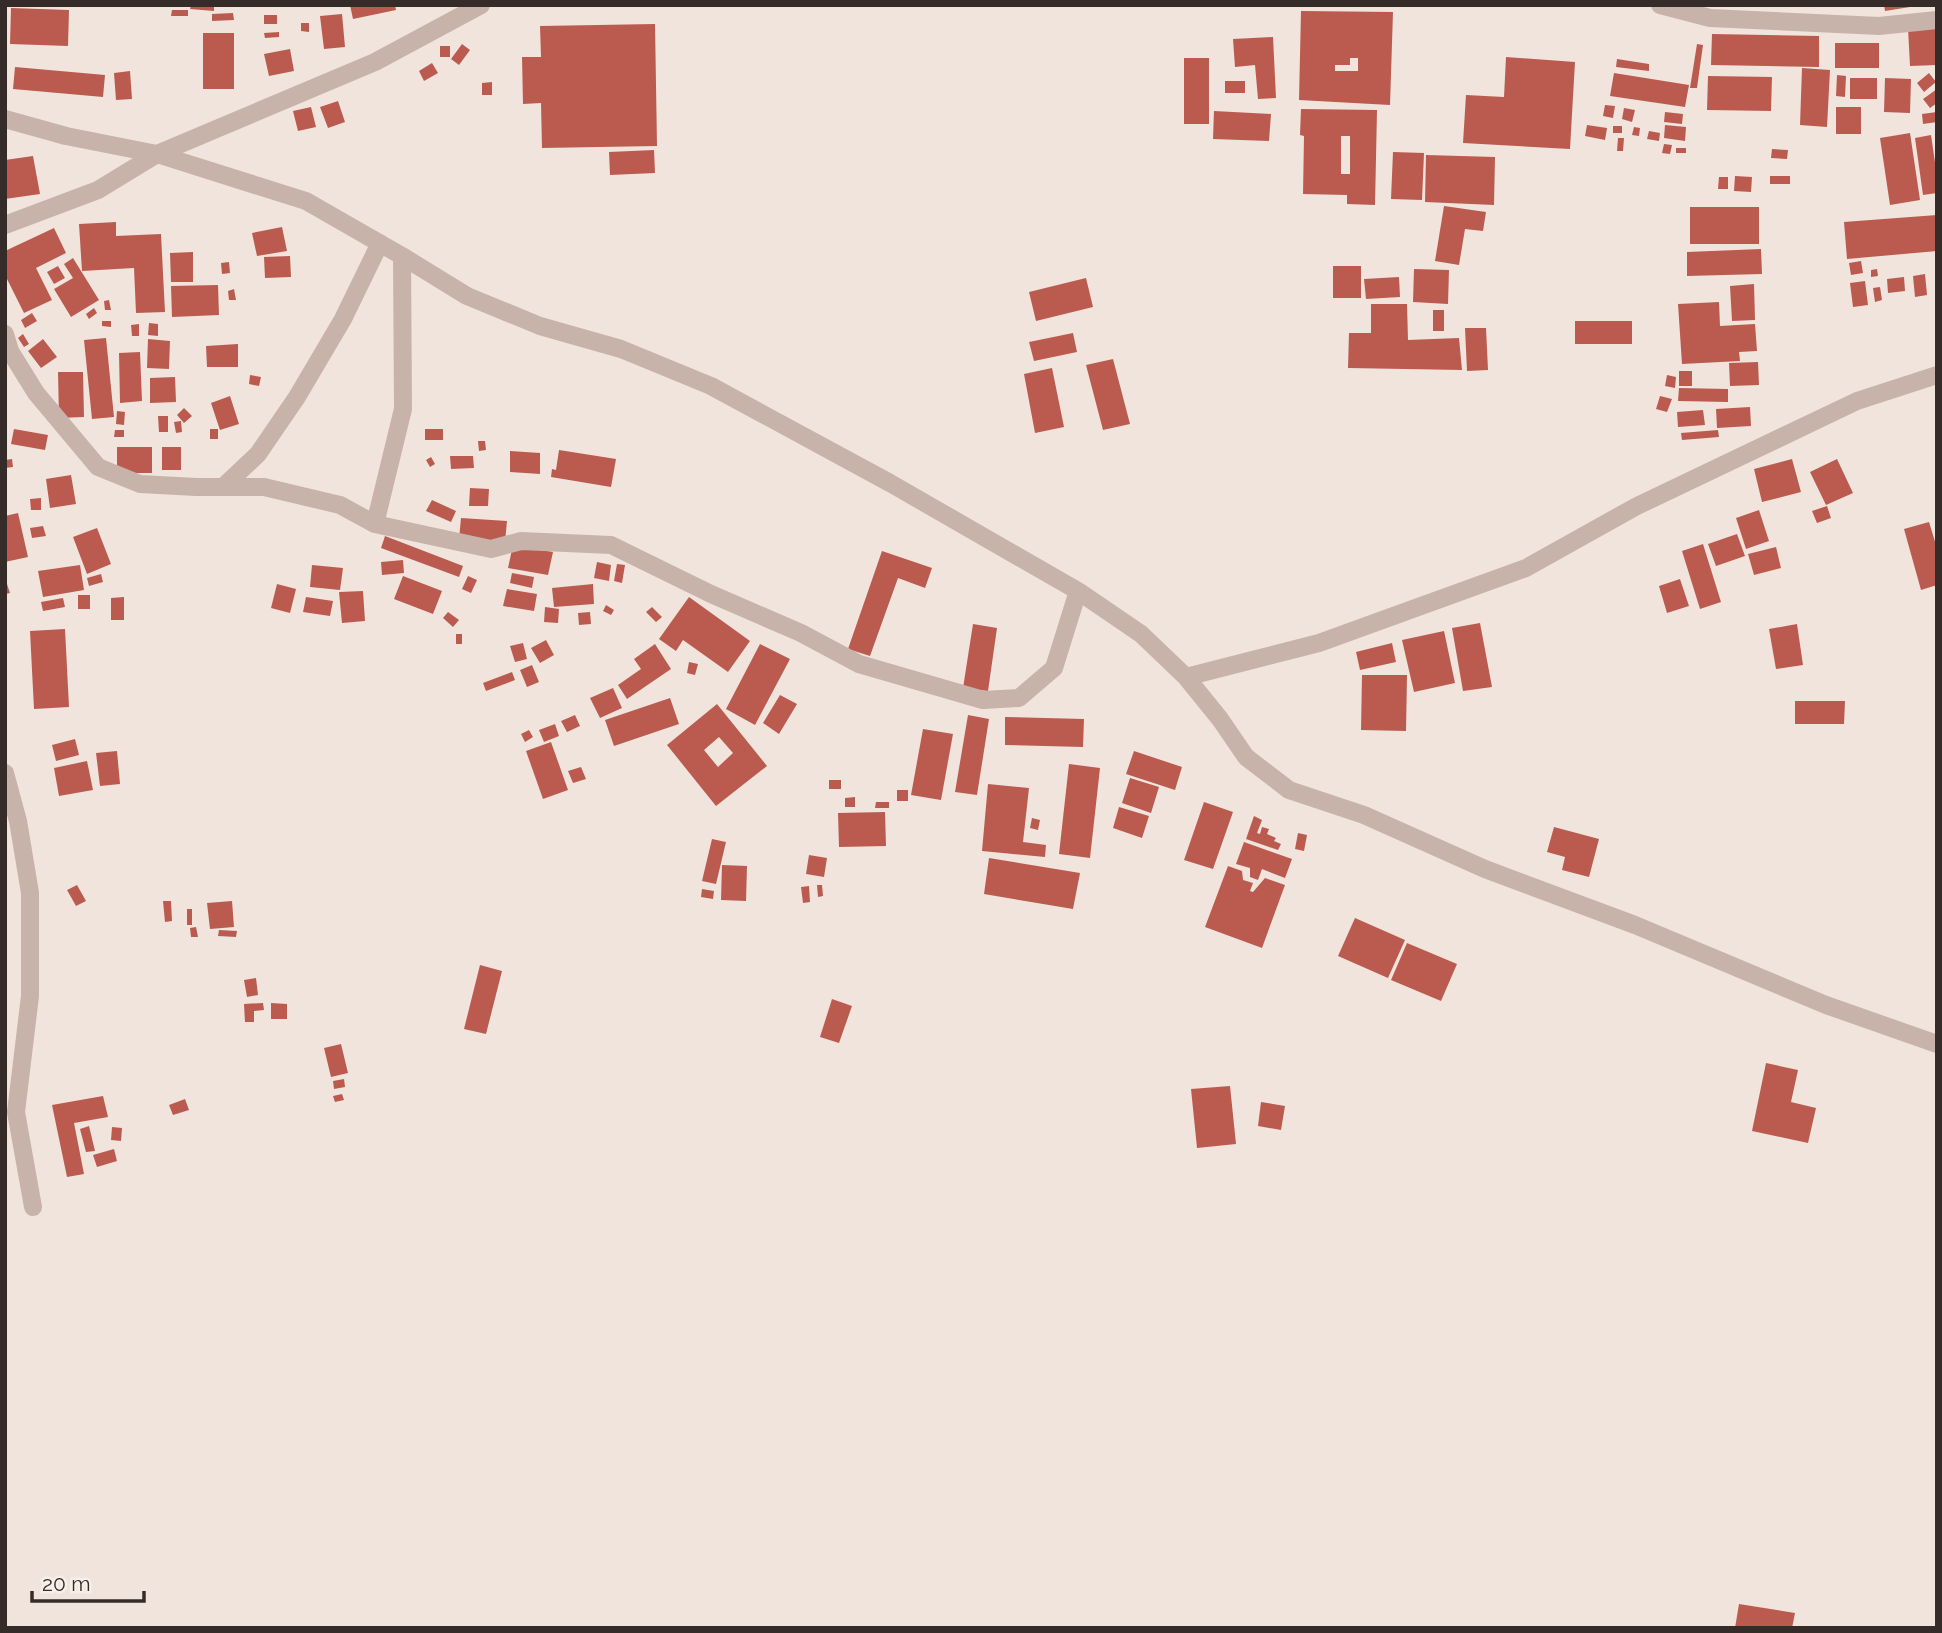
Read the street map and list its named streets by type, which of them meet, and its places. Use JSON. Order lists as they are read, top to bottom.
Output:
{
  "scale_bar": "20 m"
}
